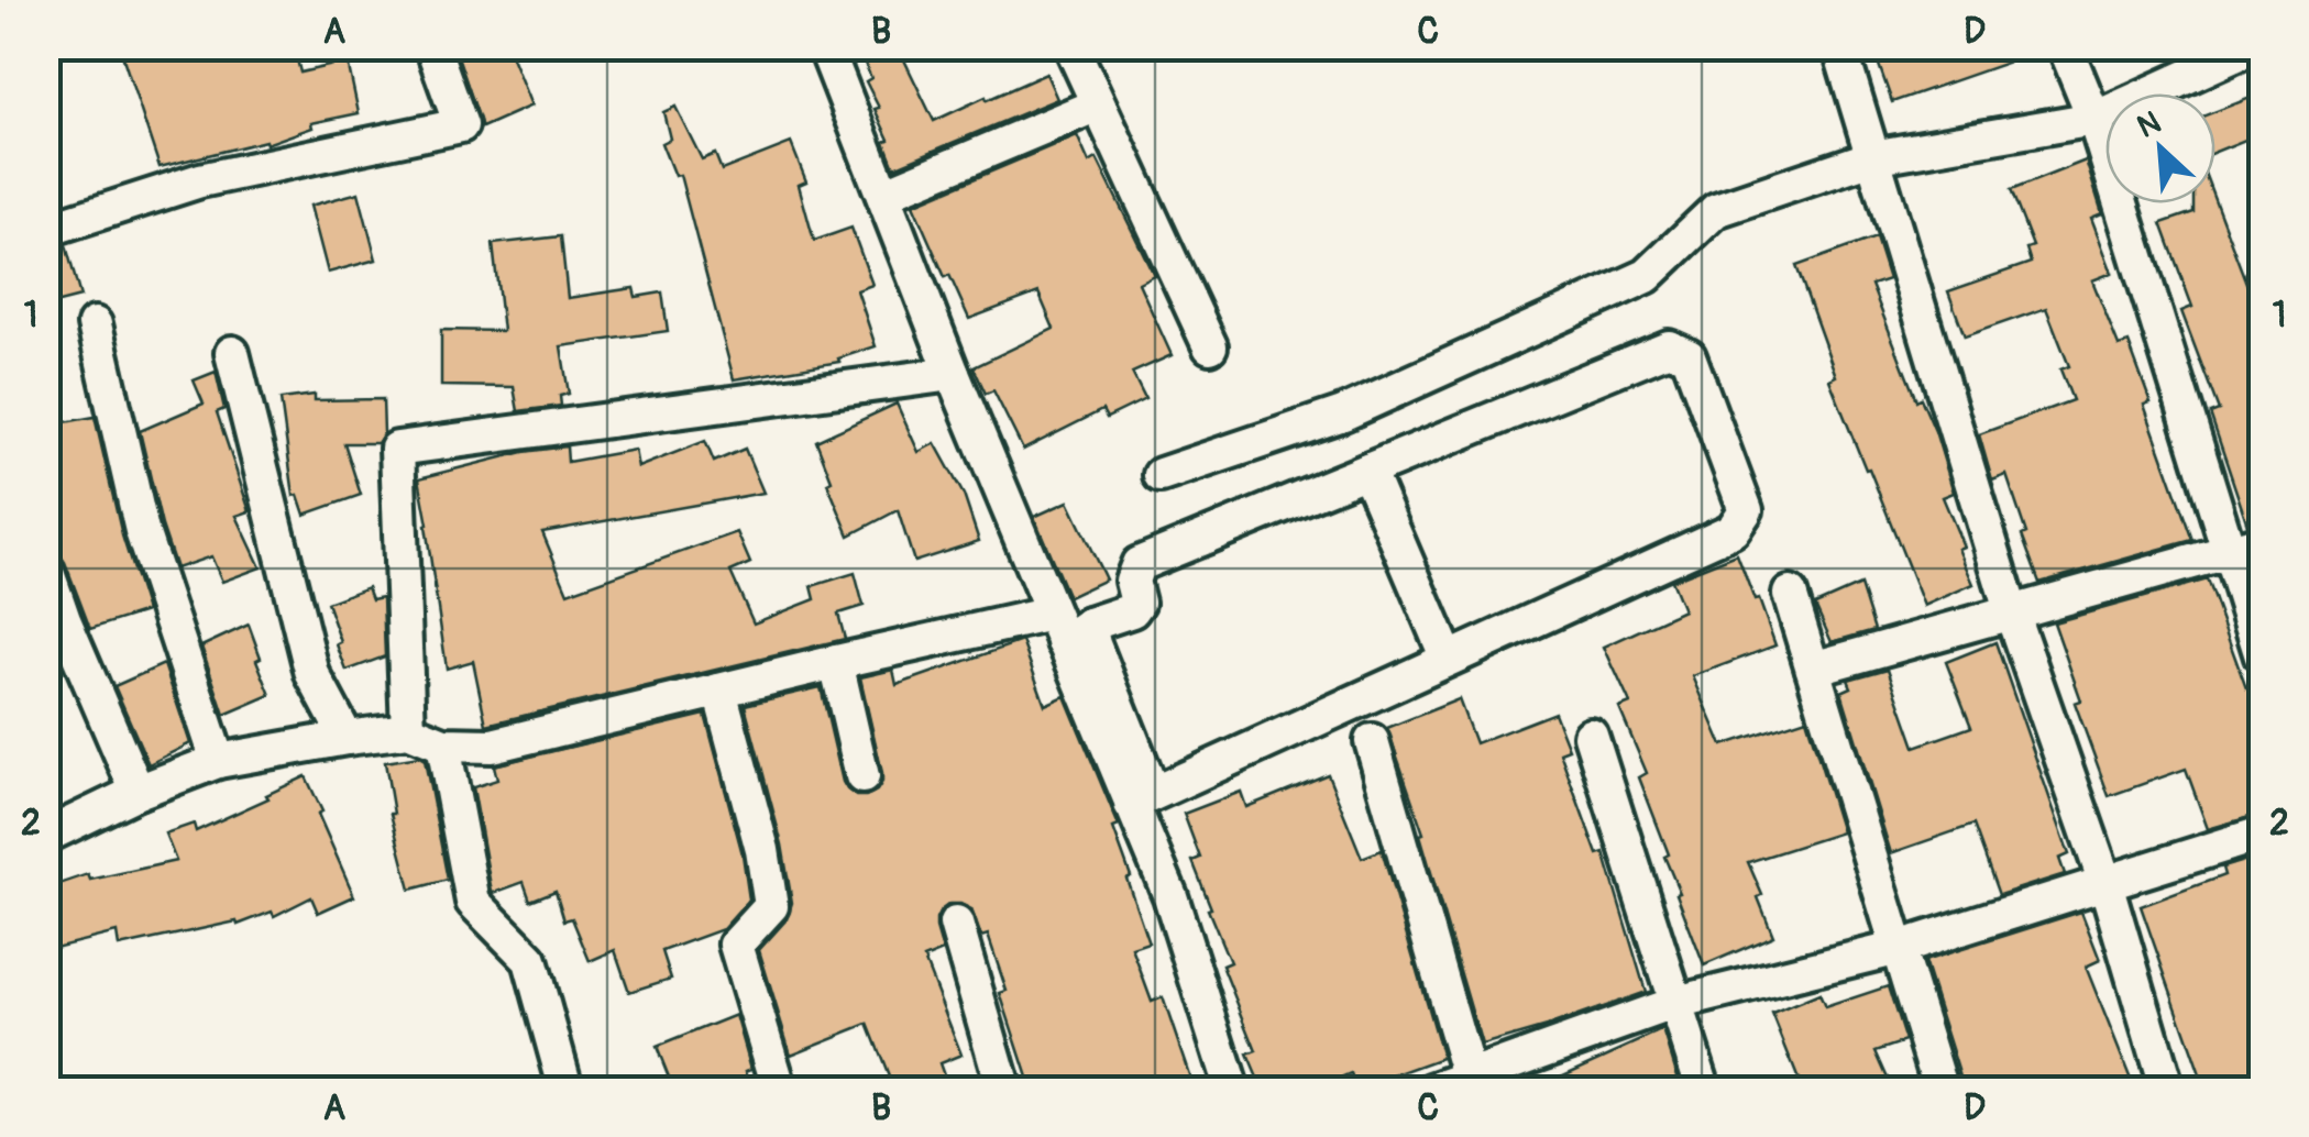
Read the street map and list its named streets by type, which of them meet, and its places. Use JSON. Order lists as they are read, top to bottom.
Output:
{
  "north": "top left",
  "grid": {
    "columns": [
      "A",
      "B",
      "C",
      "D"
    ],
    "rows": ["1", "2"]
  }
}
